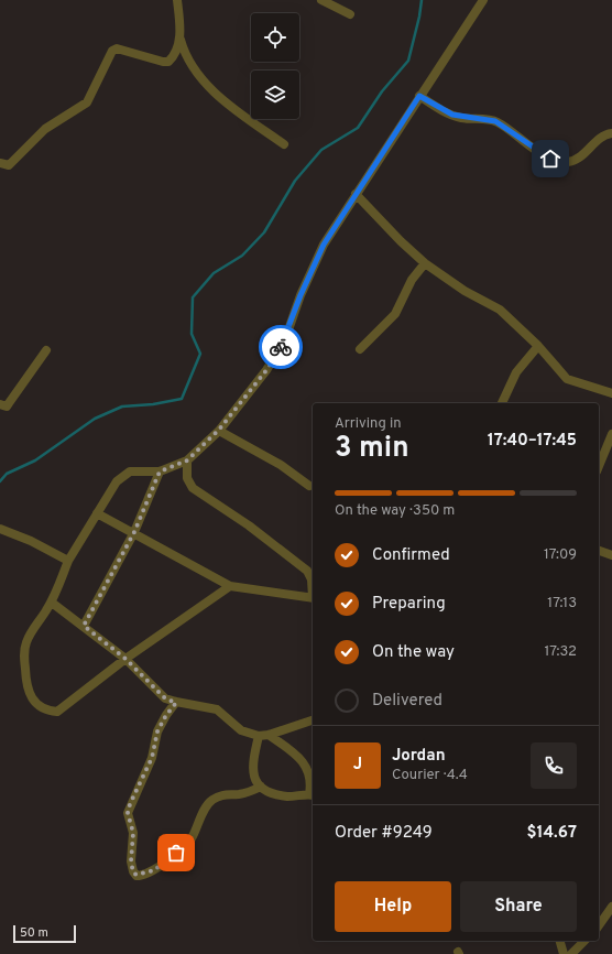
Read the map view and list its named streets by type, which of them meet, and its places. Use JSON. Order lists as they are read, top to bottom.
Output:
{
  "scale_bar": "50 m",
  "page": {
    "heading": ["3 min", "Arriving in", "17:40–17:45"],
    "panel": [
      "Jordan",
      "Courier · 4.4",
      "Order #9249",
      "$14.67"
    ],
    "bar": "On the way · 350 m",
    "list": [
      ["Confirmed", "17:09"],
      ["Preparing", "17:13"],
      ["On the way", "17:32"],
      "Delivered"
    ],
    "round": "J",
    "buttons": ["Help", "Share"],
    "scale": "50 m"
  }
}
